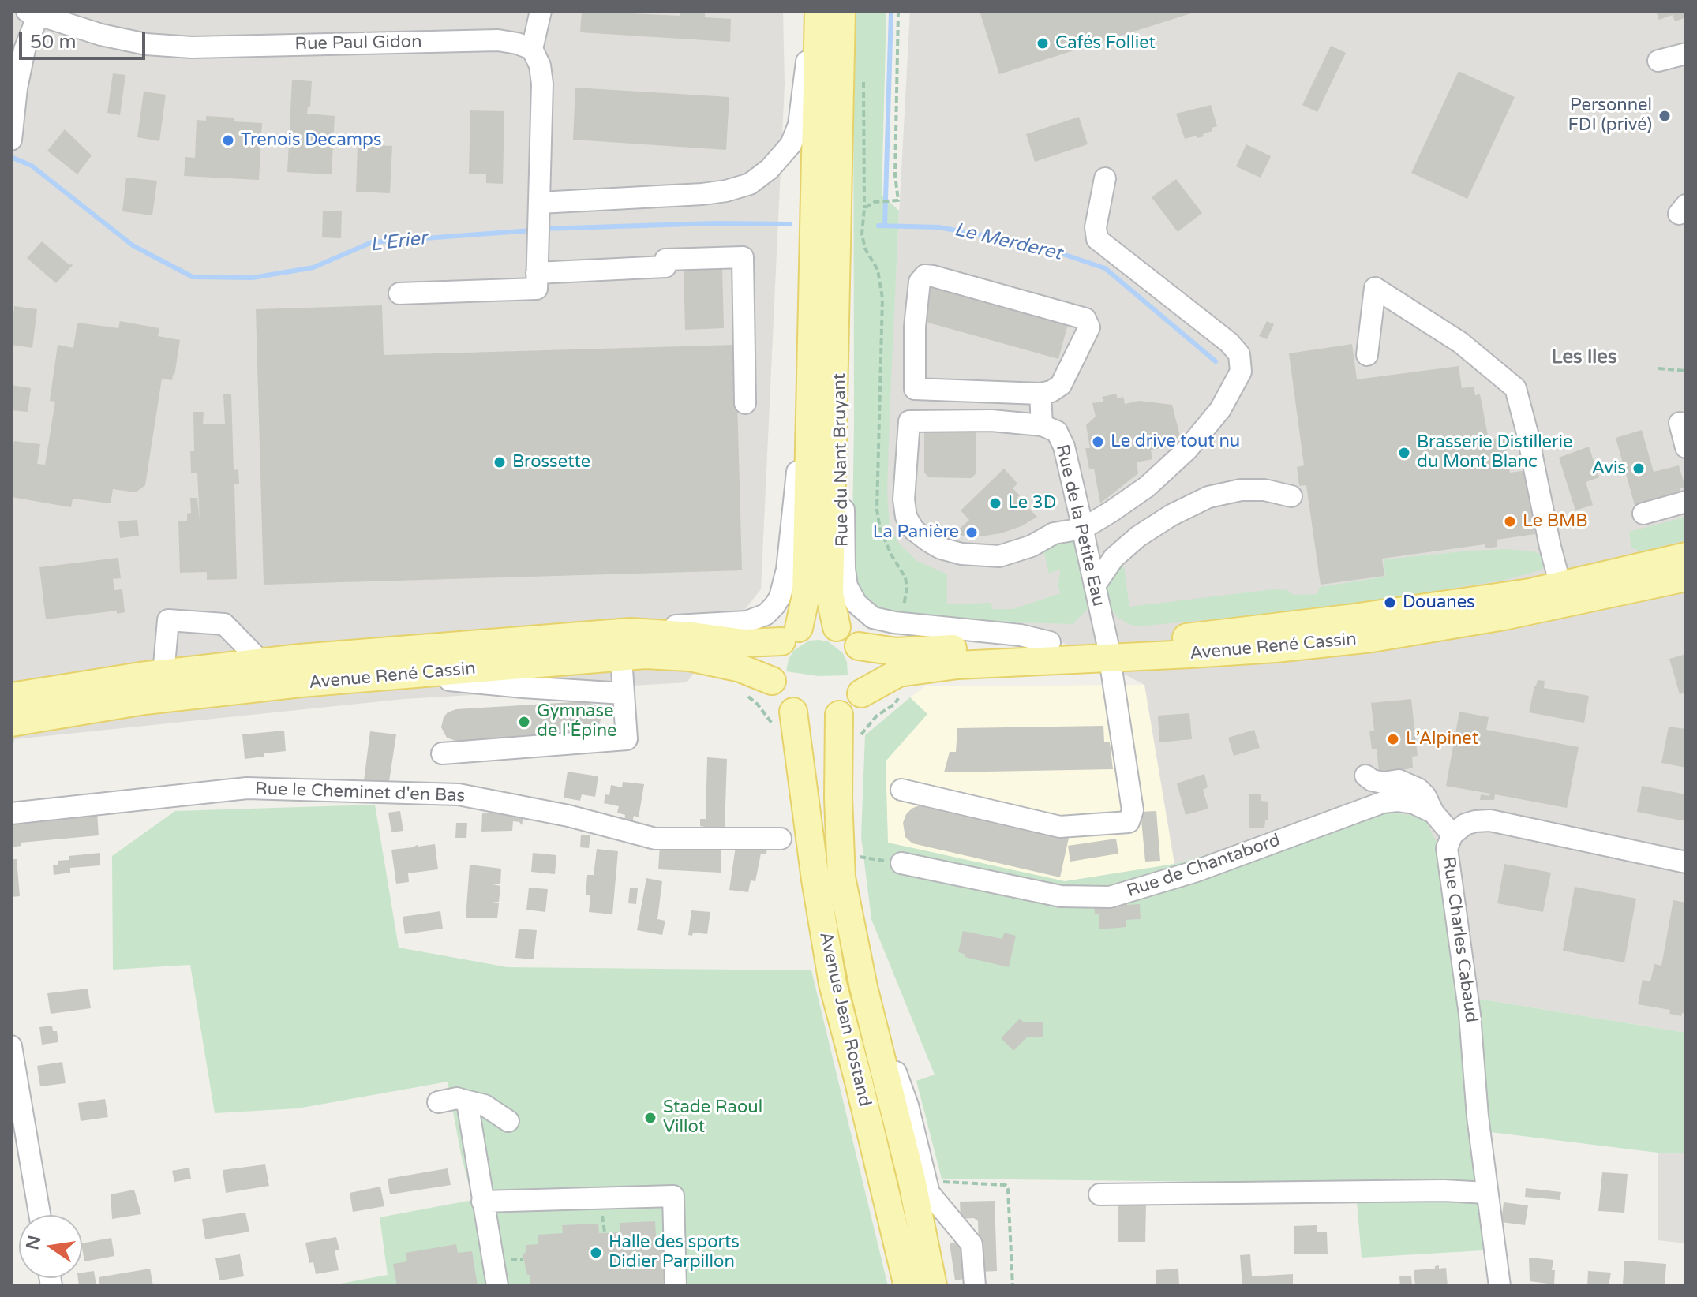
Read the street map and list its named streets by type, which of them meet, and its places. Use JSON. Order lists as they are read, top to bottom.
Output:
{
  "streets": {
    "main road": ["Rue du Nant Bruyant", "Avenue René Cassin", "Avenue Jean Rostand"],
    "street": [
      "Rue Paul Gidon",
      "Rue de la Petite Eau",
      "Rue le Cheminet d'en Bas",
      "Rue de Chantabord",
      "Rue Charles Cabaud"
    ]
  },
  "crossings": [
    ["Rue du Nant Bruyant", "Avenue René Cassin"],
    ["Rue du Nant Bruyant", "Avenue Jean Rostand"],
    ["Rue de la Petite Eau", "Avenue René Cassin"],
    ["Avenue René Cassin", "Avenue Jean Rostand"],
    ["Rue de Chantabord", "Rue Charles Cabaud"]
  ],
  "districts": ["Les Iles"],
  "water": ["L'Erier", "Le Merderet"],
  "places": [
    "Cafés Folliet",
    "Personnel FDI (privé)",
    "Trenois Decamps",
    "Le drive tout nu",
    "Brasserie Distillerie du Mont Blanc",
    "Brossette",
    "Avis",
    "Le 3D",
    "Le BMB",
    "La Panière",
    "Douanes",
    "Gymnase de l'Épine",
    "L’Alpinet",
    "Stade Raoul Villot",
    "Halle des sports Didier Parpillon"
  ],
  "scale_bar": "50 m",
  "north": "left"
}
